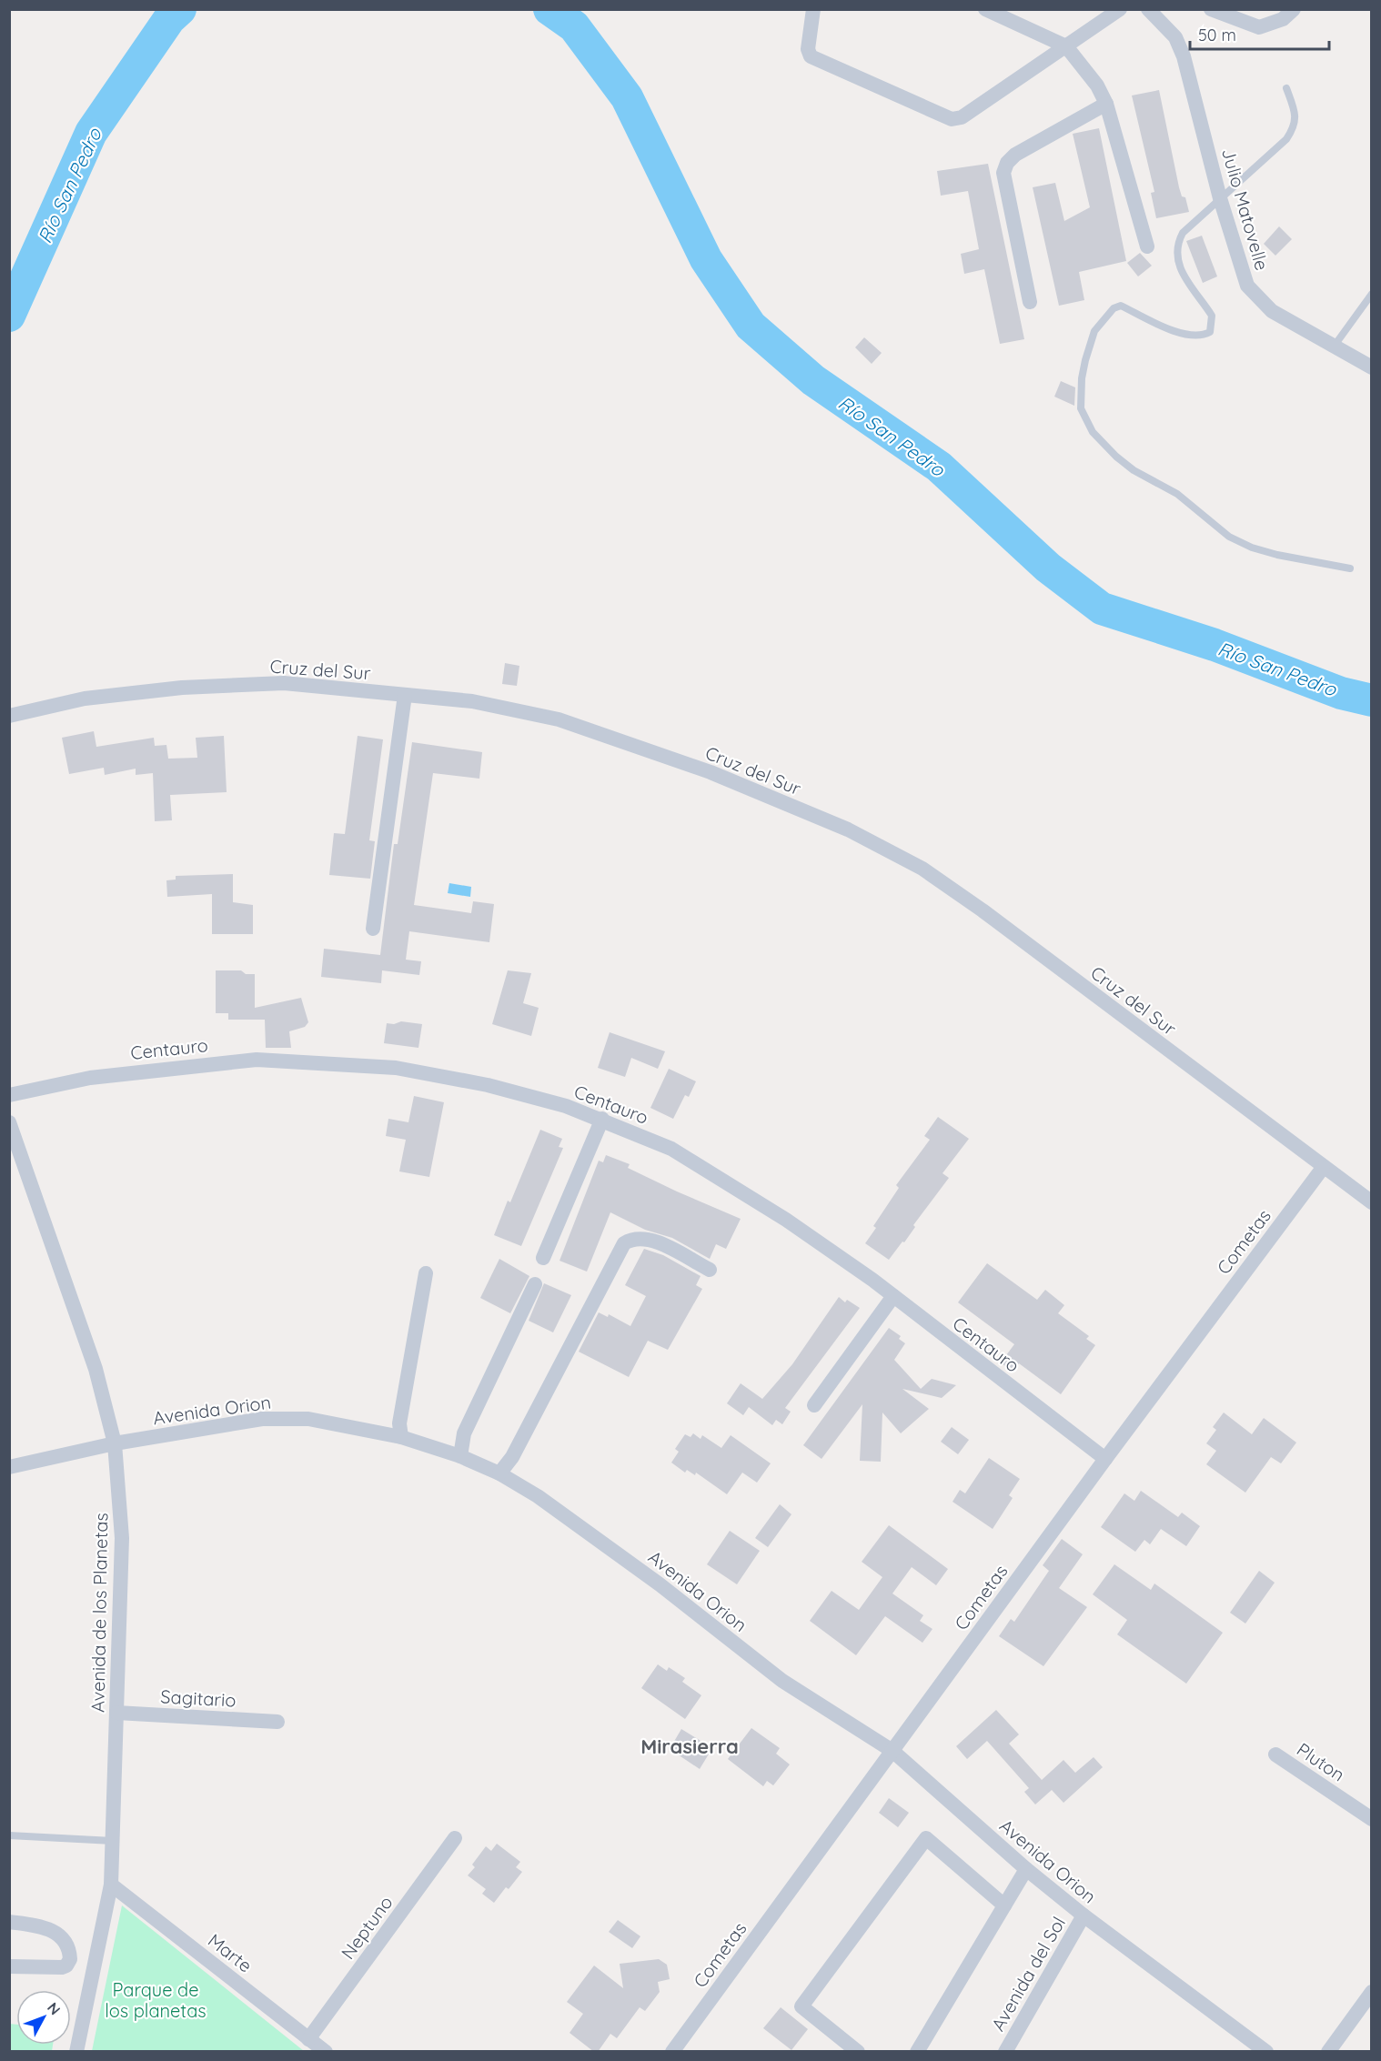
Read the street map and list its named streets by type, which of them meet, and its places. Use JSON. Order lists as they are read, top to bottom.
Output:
{
  "streets": {
    "street": [
      "Julio Matovelle",
      "Cruz del Sur",
      "Centauro",
      "Cometas",
      "Avenida Orion",
      "Avenida de los Planetas",
      "Sagitario",
      "Pluton",
      "Neptuno",
      "Marte",
      "Avenida del Sol"
    ]
  },
  "crossings": [
    ["Cruz del Sur", "Cometas"],
    ["Centauro", "Cometas"],
    ["Cometas", "Avenida Orion"],
    ["Avenida Orion", "Avenida de los Planetas"],
    ["Avenida Orion", "Avenida del Sol"],
    ["Avenida de los Planetas", "Sagitario"],
    ["Avenida de los Planetas", "Marte"],
    ["Neptuno", "Marte"]
  ],
  "districts": ["Mirasierra"],
  "water": ["Río San Pedro"],
  "parks": ["Parque de los planetas"],
  "scale_bar": "50 m",
  "north": "top right"
}
